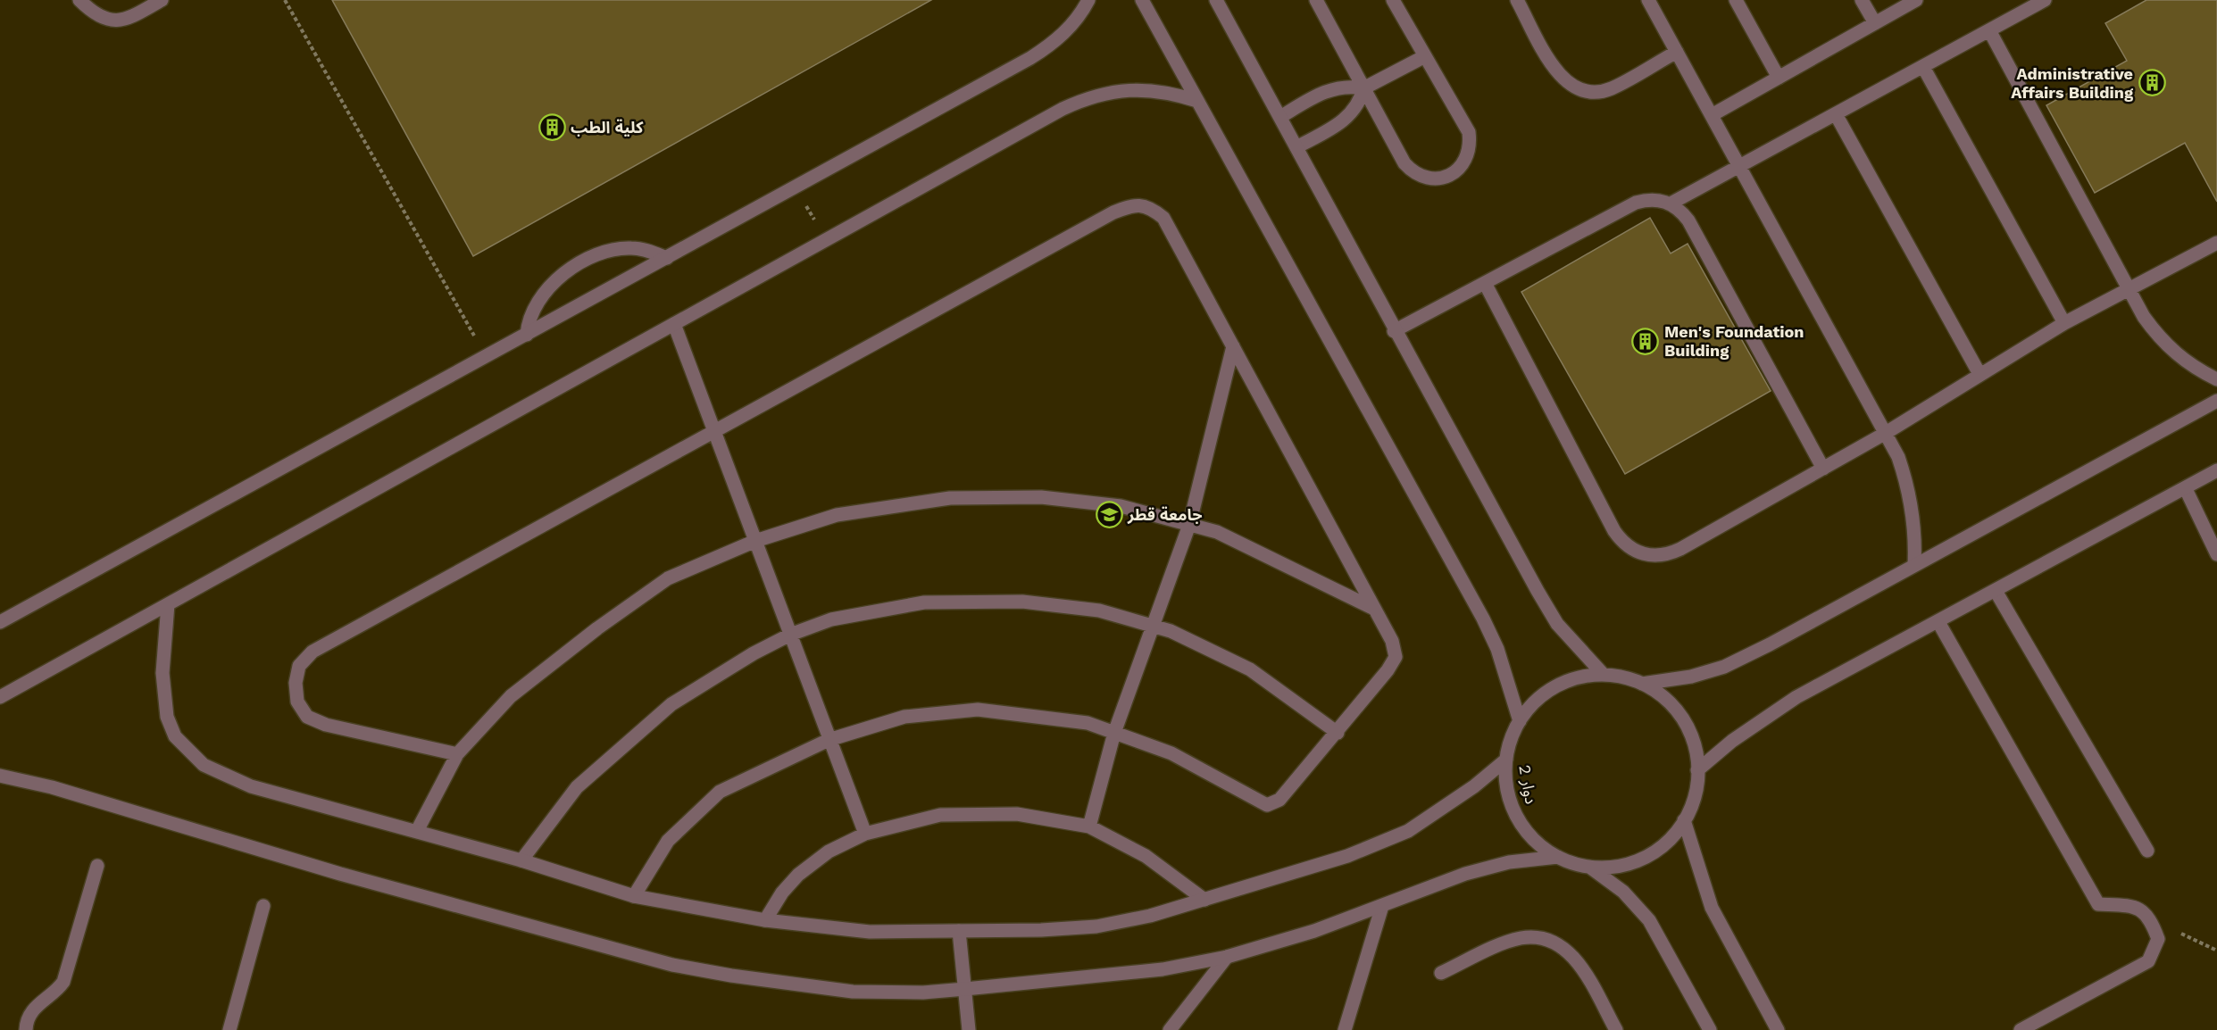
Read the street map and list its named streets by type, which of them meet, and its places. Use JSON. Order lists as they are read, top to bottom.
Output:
{
  "streets": {
    "street": ["دوار 2"]
  },
  "places": {
    "building": ["Administrative Affairs Building", "كلية الطب", "Men's Foundation Building"],
    "school or university": ["جامعة قطر"]
  }
}
